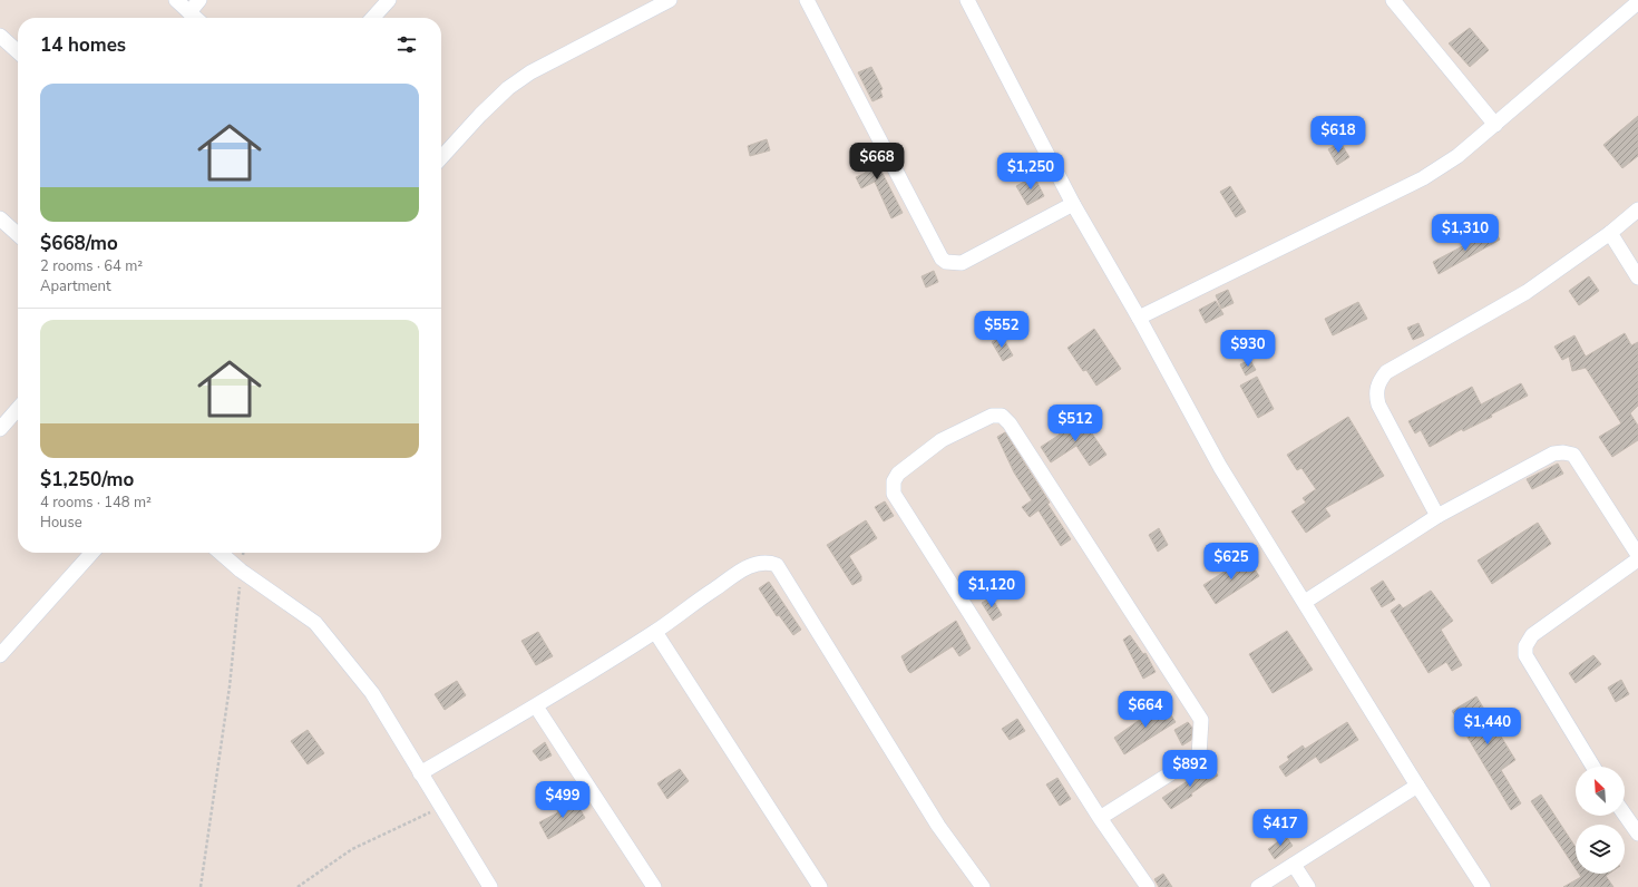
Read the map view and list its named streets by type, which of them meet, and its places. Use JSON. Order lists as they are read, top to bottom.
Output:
{
  "north": "top left",
  "page": {
    "heading": "14 homes",
    "list": [
      {
        "name": "$668/mo",
        "note": "2 rooms · 64 m² · Apartment"
      },
      {
        "name": "$1,250/mo",
        "note": "4 rooms · 148 m² · House"
      }
    ],
    "price": [
      "$618",
      "$668",
      "$1,250",
      "$1,310",
      "$552",
      "$930",
      "$512",
      "$625",
      "$1,120",
      "$664",
      "$1,440",
      "$892",
      "$499",
      "$417"
    ]
  }
}
